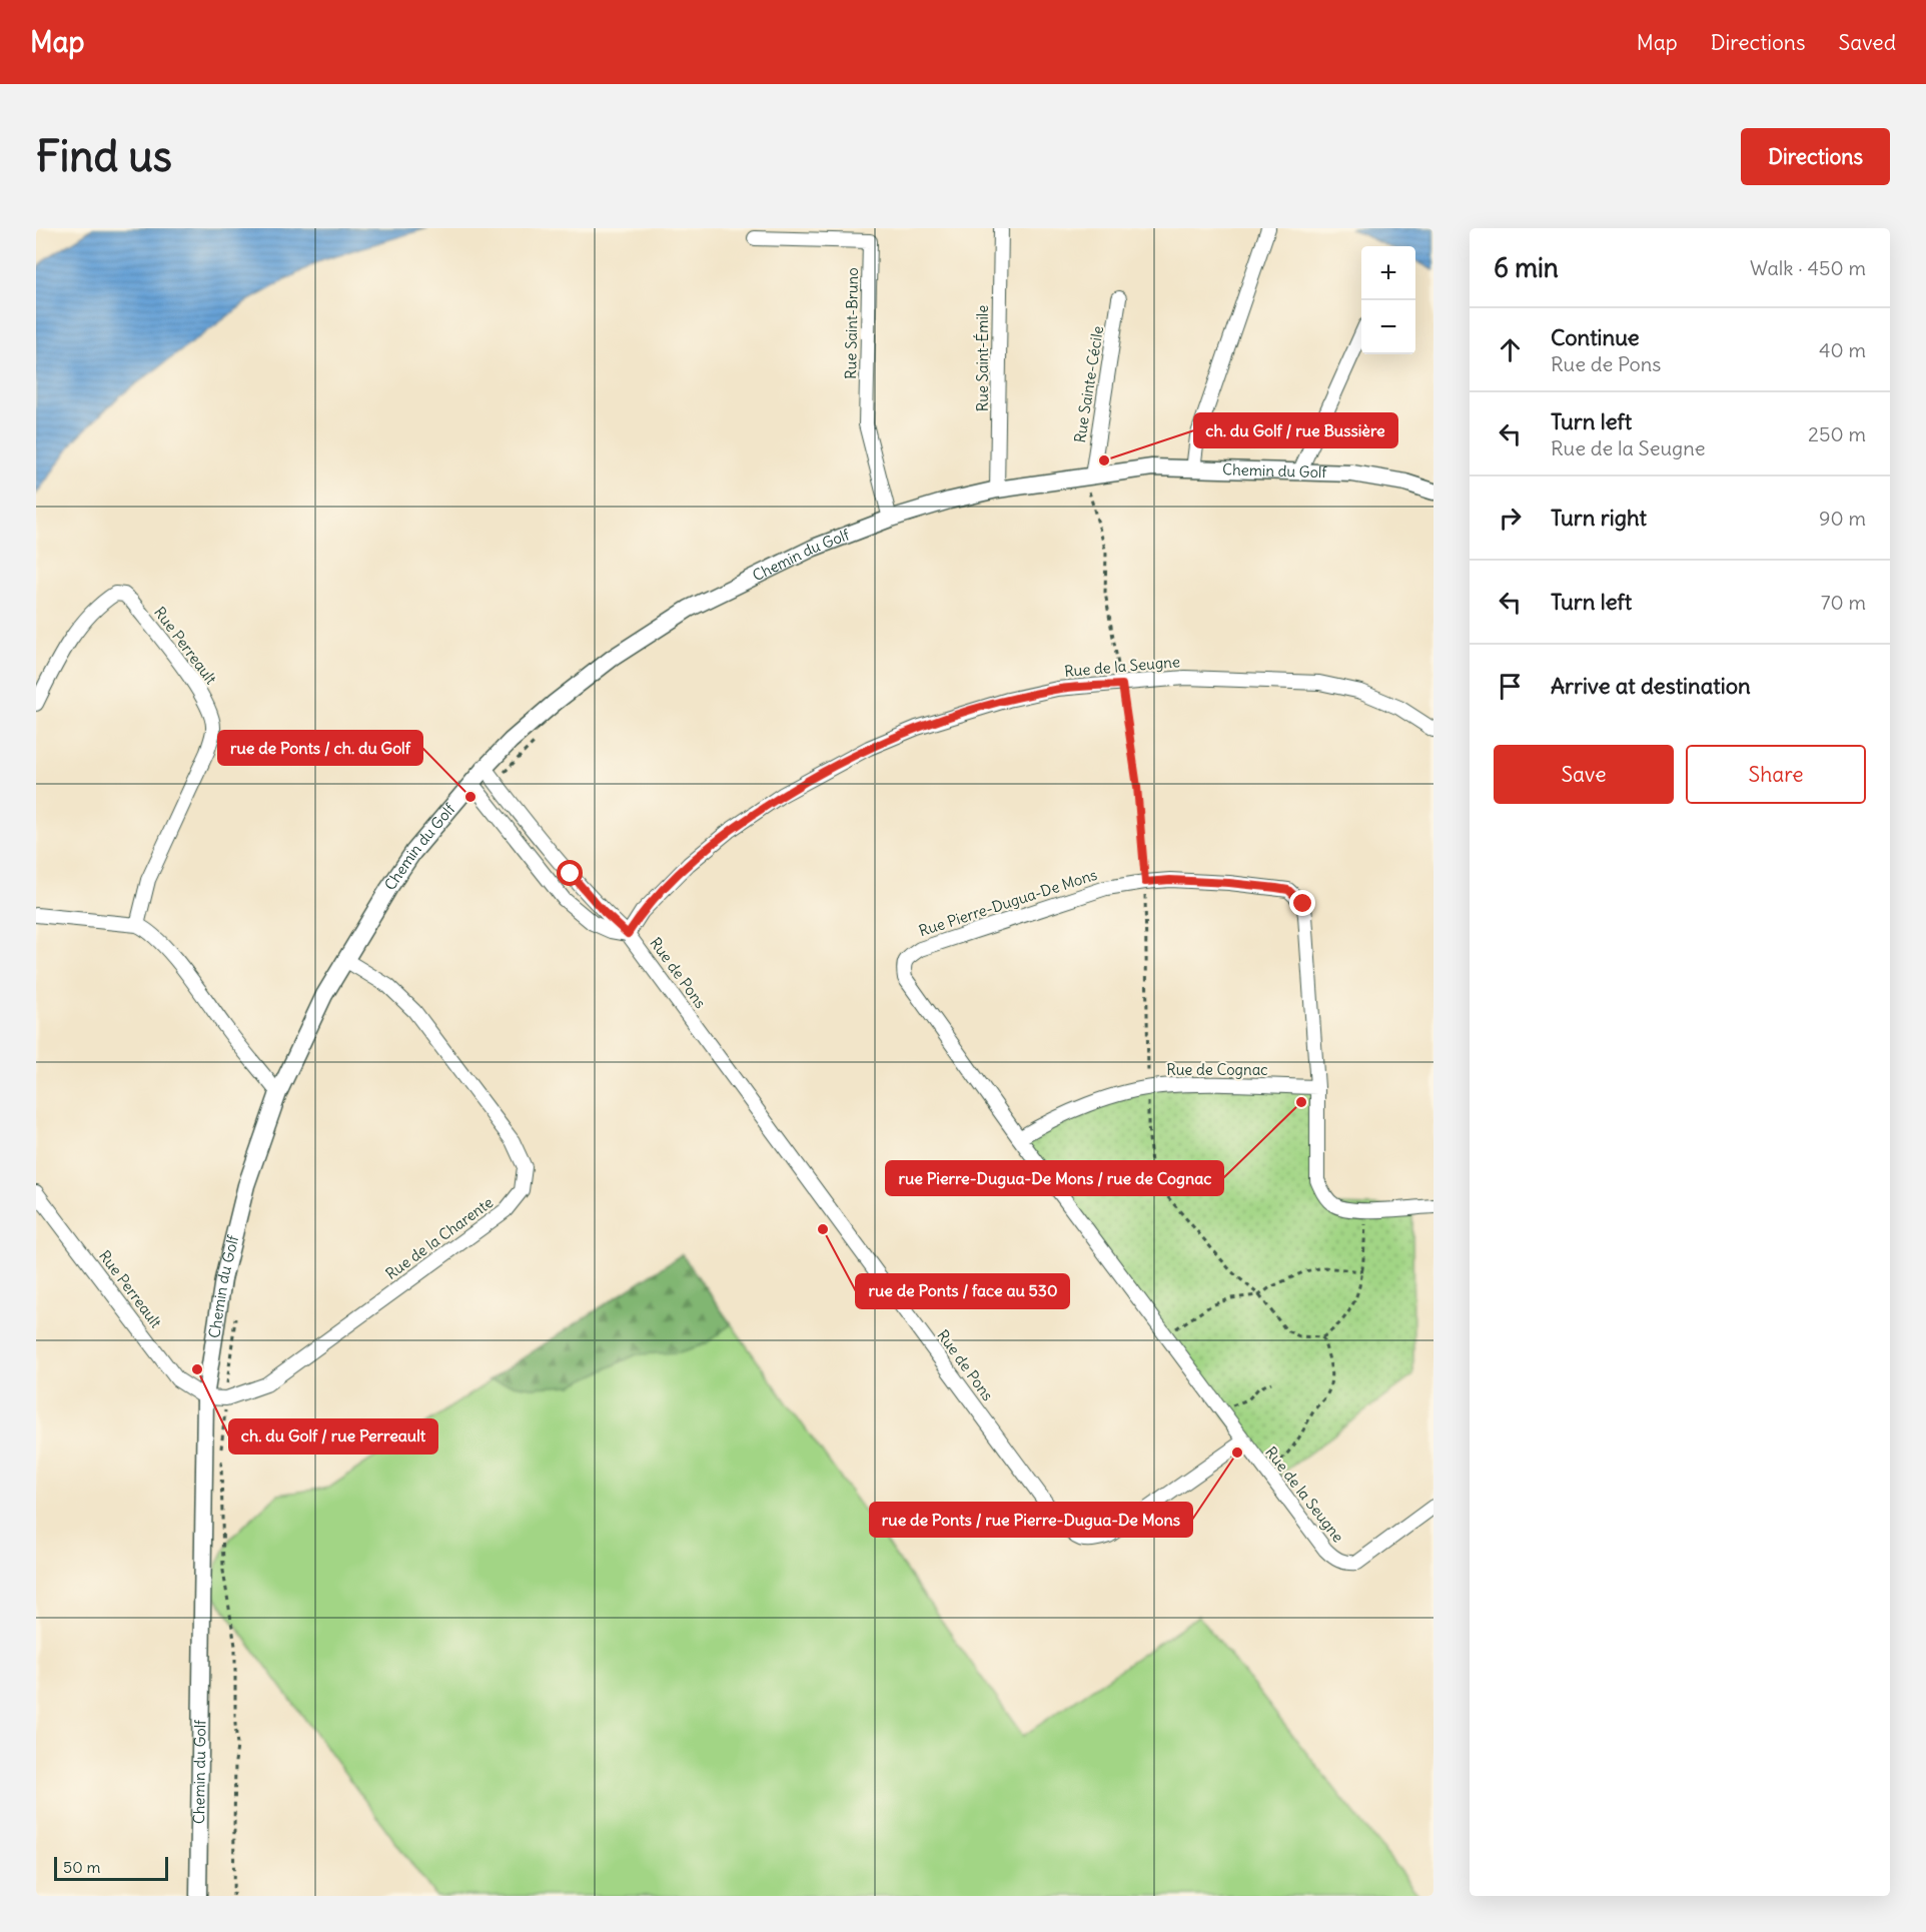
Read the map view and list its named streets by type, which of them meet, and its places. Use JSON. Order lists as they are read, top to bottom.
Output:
{
  "streets": {
    "street": [
      "Rue Saint-Bruno",
      "Rue Saint-Émile",
      "Rue Sainte-Cécile",
      "Chemin du Golf",
      "Rue Perreault",
      "Rue de la Seugne",
      "Rue Pierre-Dugua-De Mons",
      "Rue de Pons",
      "Rue de Cognac",
      "Rue de la Charente"
    ]
  },
  "crossings": [
    ["Rue Saint-Bruno", "Chemin du Golf"],
    ["Rue Saint-Émile", "Chemin du Golf"],
    ["Rue Sainte-Cécile", "Chemin du Golf"],
    ["Chemin du Golf", "Rue Perreault"],
    ["Chemin du Golf", "Rue de Pons"],
    ["Chemin du Golf", "Rue de la Charente"],
    ["Rue Perreault", "Rue de la Charente"],
    ["Rue de la Seugne", "Rue Pierre-Dugua-De Mons"],
    ["Rue de la Seugne", "Rue de Pons"],
    ["Rue Pierre-Dugua-De Mons", "Rue de Pons"],
    ["Rue Pierre-Dugua-De Mons", "Rue de Cognac"]
  ],
  "places": [
    "ch. du Golf / rue Bussière",
    "rue de Ponts / ch. du Golf",
    "rue Pierre-Dugua-De Mons / rue de Cognac",
    "rue de Ponts / face au 530",
    "ch. du Golf / rue Perreault",
    "rue de Ponts / rue Pierre-Dugua-De Mons"
  ],
  "scale_bar": "50 m",
  "page": {
    "header": "Map",
    "nav": ["Map", "Directions", "Saved"],
    "buttons": [
      "Directions",
      ["Save", "Share"]
    ],
    "title": "Find us",
    "heading": ["6 min", "Walk · 450 m"],
    "map_buttons": ["+", "−"],
    "list": [
      ["Continue", "Rue de Pons", "40 m"],
      ["Turn left", "Rue de la Seugne", "250 m"],
      ["Turn right", "90 m"],
      ["Turn left", "70 m"],
      "Arrive at destination"
    ],
    "scale": "50 m"
  }
}
